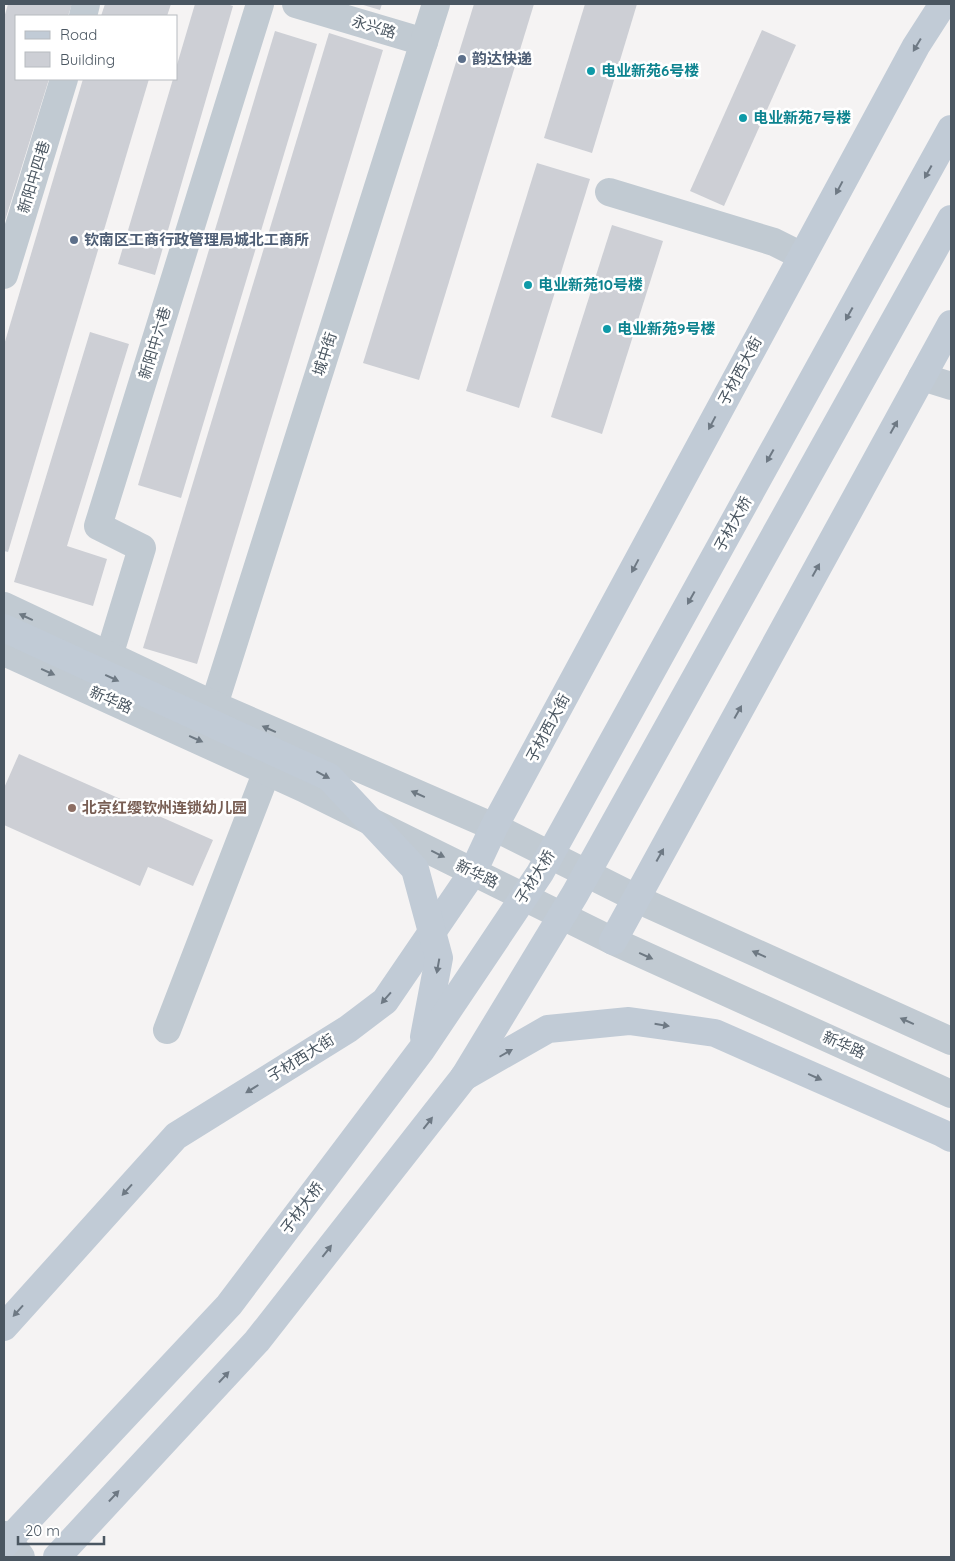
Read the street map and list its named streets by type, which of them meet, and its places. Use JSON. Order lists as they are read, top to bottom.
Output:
{
  "streets": {
    "main road": ["子材西大街", "子材大桥"],
    "street": [
      "永兴路",
      "新阳中四巷",
      "新阳中六巷",
      "城中街",
      "新华路"
    ]
  },
  "crossings": [
    ["永兴路", "城中街"],
    ["子材西大街", "新华路"]
  ],
  "places": [
    "韵达快递",
    "电业新苑6号楼",
    "电业新苑7号楼",
    "钦南区工商行政管理局城北工商所",
    "电业新苑10号楼",
    "电业新苑9号楼",
    "北京红缨钦州连锁幼儿园"
  ],
  "legend": ["Road", "Building"],
  "scale_bar": "20 m"
}
